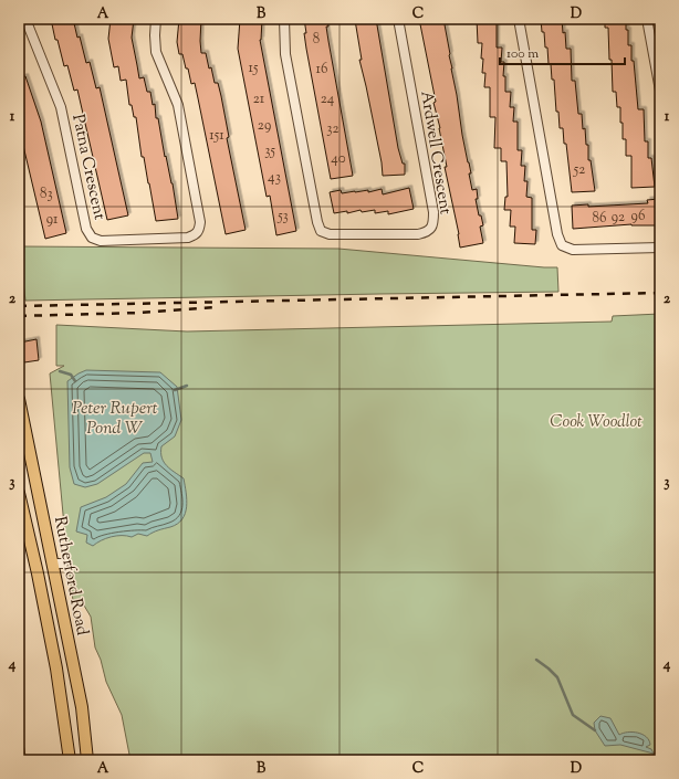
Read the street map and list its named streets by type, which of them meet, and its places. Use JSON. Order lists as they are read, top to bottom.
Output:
{
  "streets": {
    "main road": ["Rutherford Road"],
    "street": ["Ardwell Crescent", "Patna Crescent"]
  },
  "water": ["Peter Rupert Pond W"],
  "parks": ["Cook Woodlot"],
  "house_numbers": [
    "8",
    "15",
    "16",
    "21",
    "24",
    "29",
    "32",
    "151",
    "35",
    "40",
    "52",
    "43",
    "83",
    "53",
    "96",
    "92",
    "86",
    "91"
  ],
  "scale_bar": "100 m",
  "grid": {
    "columns": [
      "A",
      "B",
      "C",
      "D"
    ],
    "rows": [
      "1",
      "2",
      "3",
      "4"
    ]
  }
}
